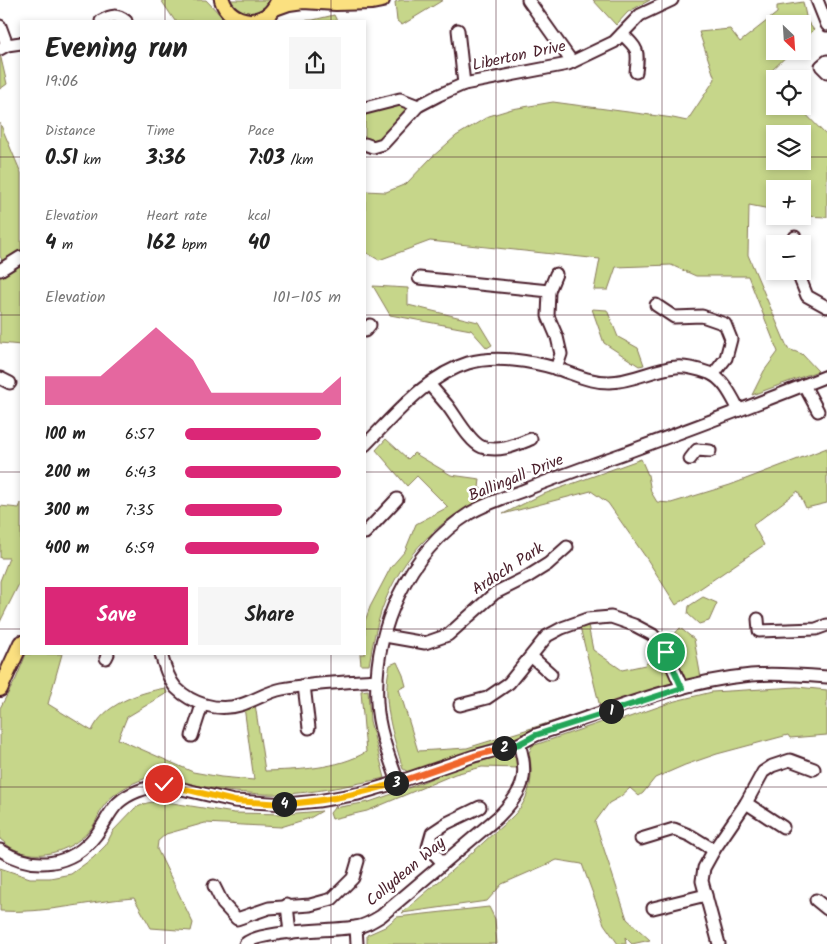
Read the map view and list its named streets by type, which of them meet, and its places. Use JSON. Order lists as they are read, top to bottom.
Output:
{
  "streets": {
    "street": [
      "Liberton Drive",
      "Ballingall Drive",
      "Ardoch Park",
      "Collydean Way"
    ]
  },
  "crossings": [
    ["Ballingall Drive", "Ardoch Park"]
  ],
  "north": "bottom right",
  "page": {
    "map_buttons": ["+", "−"],
    "heading": ["Evening run", "19:06"],
    "stats": [
      ["Distance", "0.51 km"],
      ["Time", "3:36"],
      ["Pace", "7:03 /km"],
      ["Elevation", "4 m"],
      ["Heart rate", "162 bpm"],
      ["kcal", "40"]
    ],
    "chart": ["Elevation", "101–105 m"],
    "list": [
      {
        "name": "100 m",
        "note": "6:57"
      },
      {
        "name": "200 m",
        "note": "6:43"
      },
      {
        "name": "300 m",
        "note": "7:35"
      },
      {
        "name": "400 m",
        "note": "6:59"
      }
    ],
    "buttons": ["Save", "Share"],
    "pins": [
      "1",
      "2",
      "3",
      "4"
    ]
  }
}
